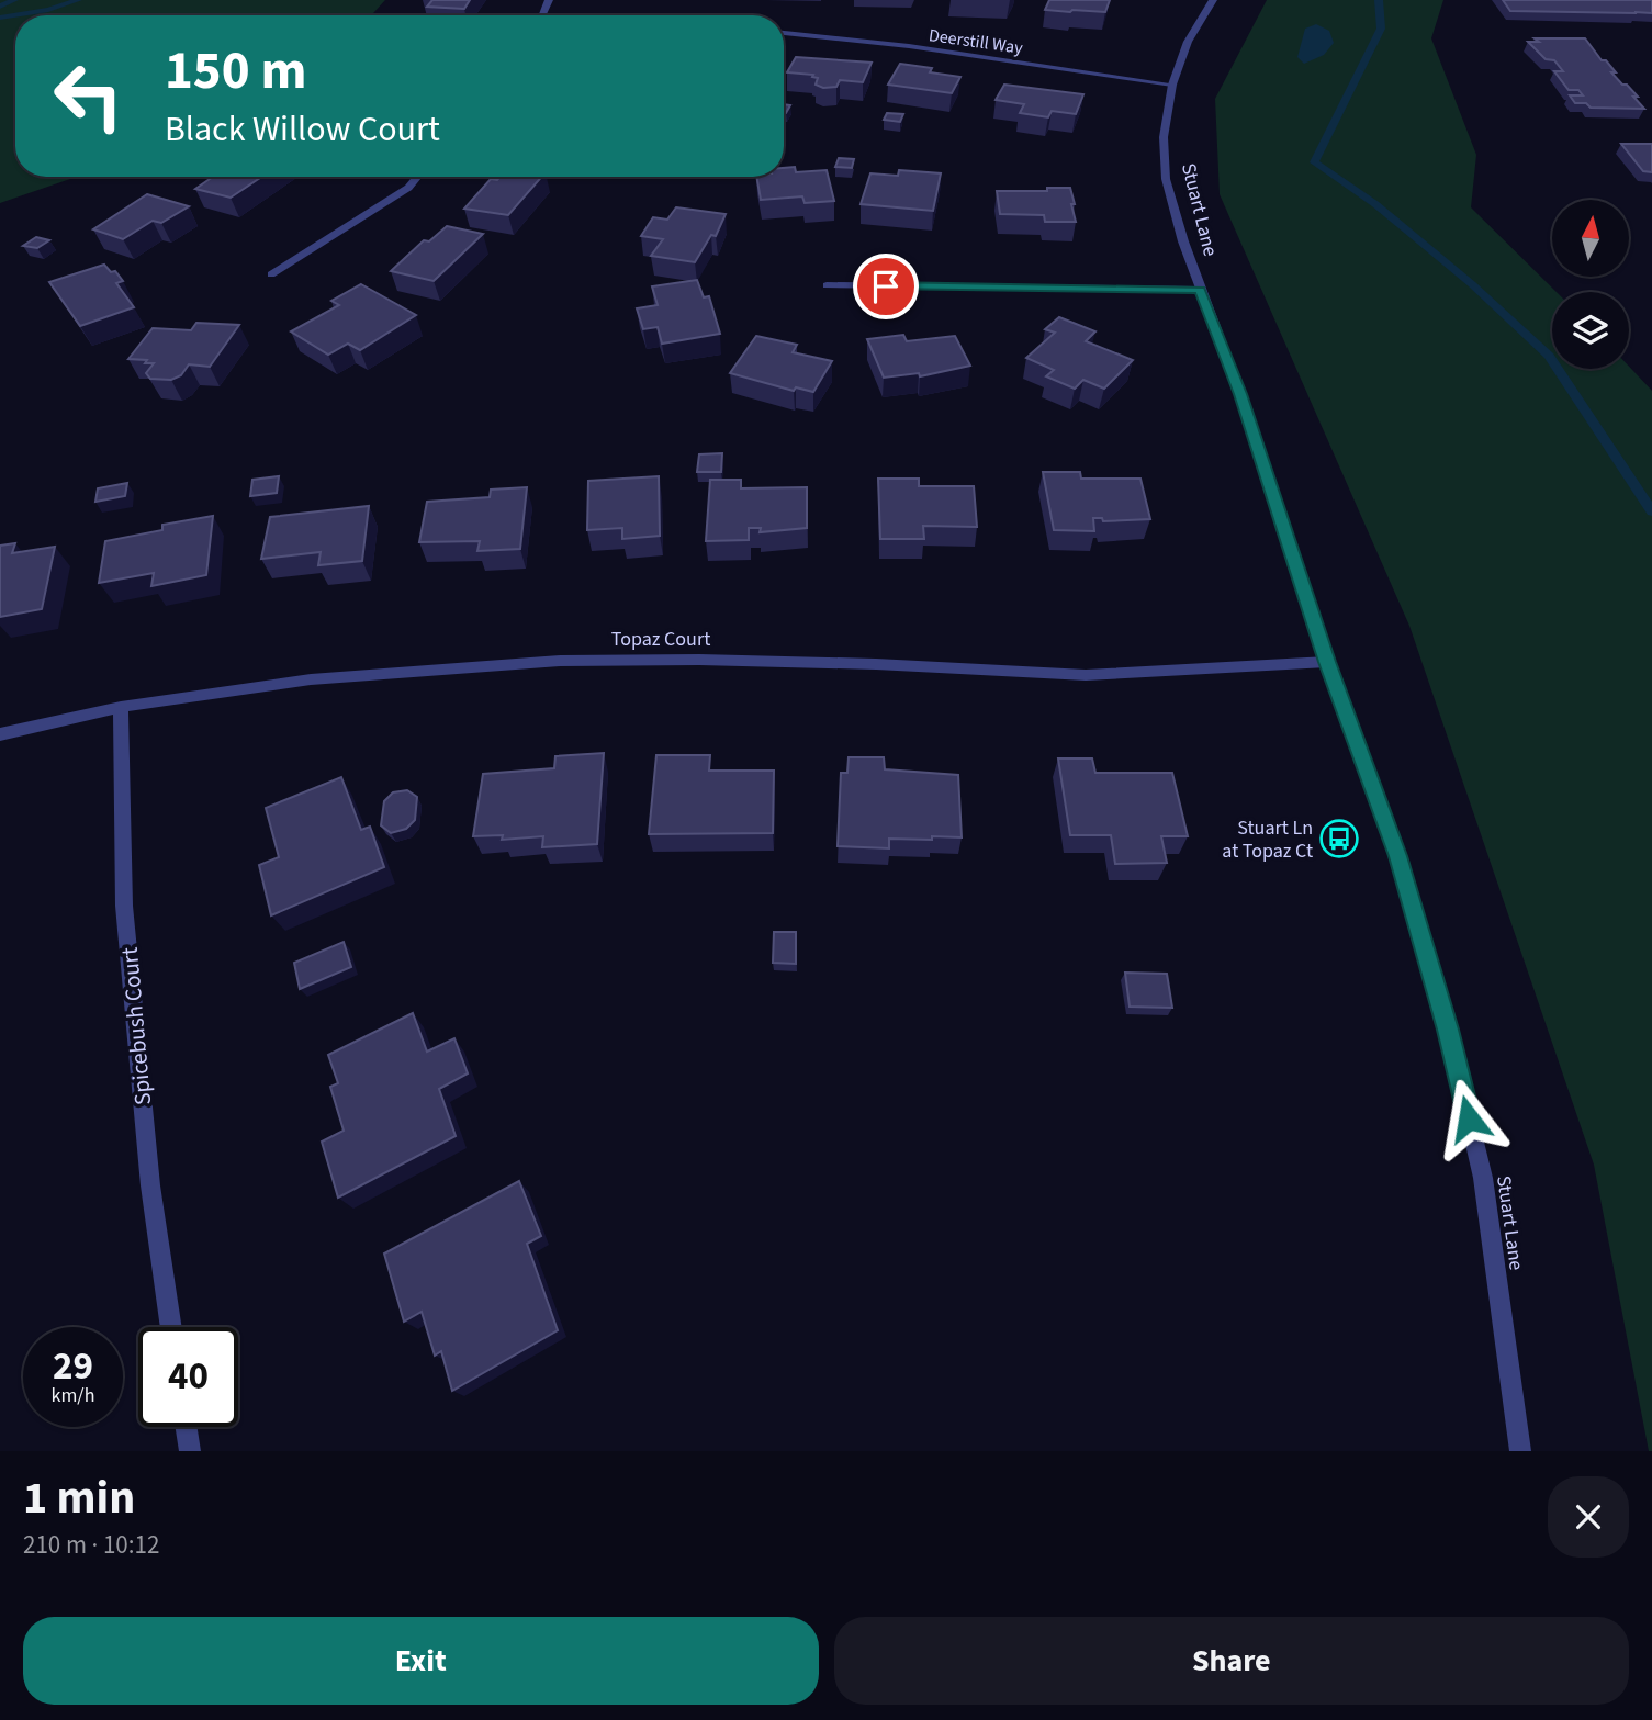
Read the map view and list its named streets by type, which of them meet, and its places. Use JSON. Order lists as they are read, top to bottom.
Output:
{
  "streets": {
    "street": [
      "Deerstill Way",
      "Stuart Lane",
      "Topaz Court",
      "Spicebush Court"
    ]
  },
  "crossings": [
    ["Deerstill Way", "Stuart Lane"],
    ["Stuart Lane", "Topaz Court"],
    ["Topaz Court", "Spicebush Court"]
  ],
  "places": {
    "bus stop": ["Stuart Ln at Topaz Ct"]
  },
  "north": "top",
  "page": {
    "turn": ["150 m", "Black Willow Court"],
    "speed": "29 km/h",
    "limit": "40",
    "heading": ["1 min", "210 m · 10:12"],
    "buttons": ["Exit", "Share"]
  }
}
